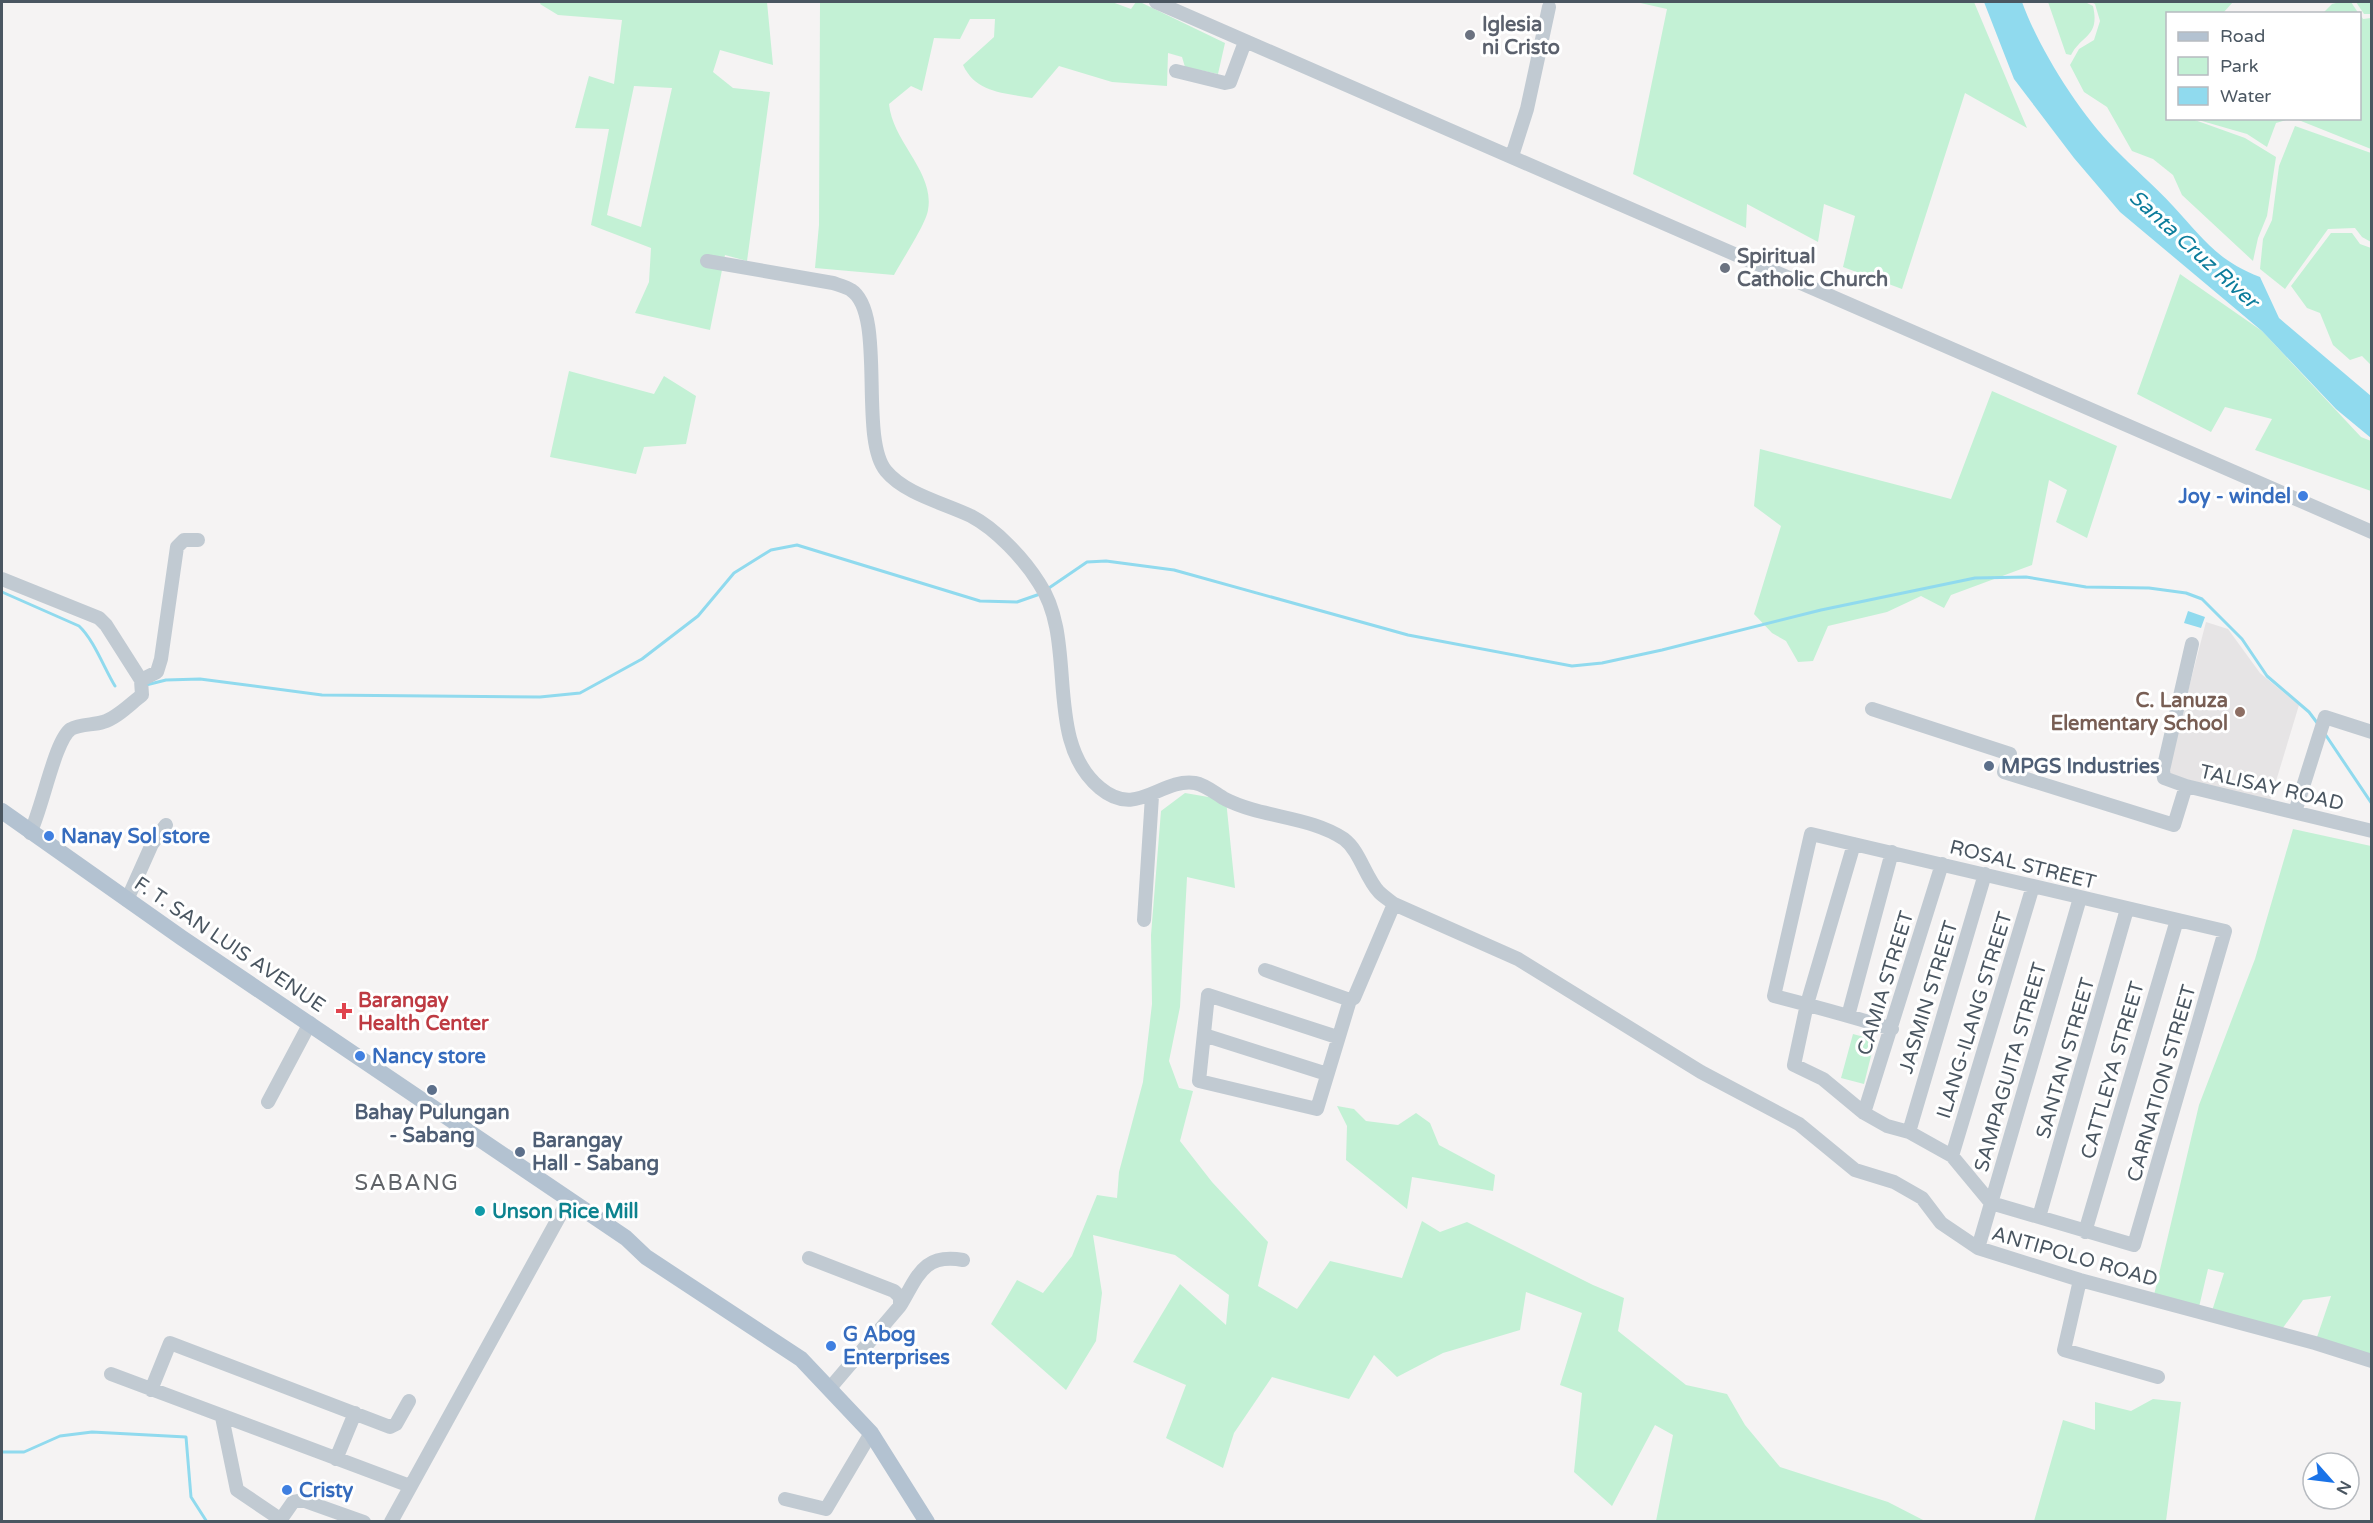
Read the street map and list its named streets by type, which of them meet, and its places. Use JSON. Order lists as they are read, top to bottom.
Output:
{
  "streets": {
    "main road": ["F. T. SAN LUIS AVENUE"],
    "street": [
      "TALISAY ROAD",
      "ROSAL STREET",
      "CAMIA STREET",
      "JASMIN STREET",
      "ILANG-ILANG STREET",
      "SANTAN STREET",
      "SAMPAGUITA STREET",
      "CATTLEYA STREET",
      "CARNATION STREET",
      "ANTIPOLO ROAD"
    ]
  },
  "crossings": [
    ["ROSAL STREET", "CAMIA STREET"],
    ["ROSAL STREET", "JASMIN STREET"],
    ["ROSAL STREET", "ILANG-ILANG STREET"],
    ["ROSAL STREET", "SANTAN STREET"],
    ["ROSAL STREET", "SAMPAGUITA STREET"],
    ["ROSAL STREET", "CATTLEYA STREET"],
    ["ROSAL STREET", "CARNATION STREET"],
    ["SAMPAGUITA STREET", "ANTIPOLO ROAD"],
    ["CATTLEYA STREET", "CARNATION STREET"]
  ],
  "districts": ["SABANG"],
  "water": ["Santa Cruz River"],
  "places": {
    "other": [
      "Iglesia ni Cristo",
      "Spiritual Catholic Church",
      "Joy - windel",
      "C. Lanuza Elementary School",
      "MPGS Industries",
      "Nanay Sol store",
      "Nancy store",
      "Bahay Pulungan - Sabang",
      "Barangay Hall - Sabang",
      "Unson Rice Mill",
      "G Abog Enterprises",
      "Cristy"
    ],
    "health": ["Barangay Health Center"]
  },
  "legend": ["Road", "Park", "Water"],
  "north": "bottom right"
}
